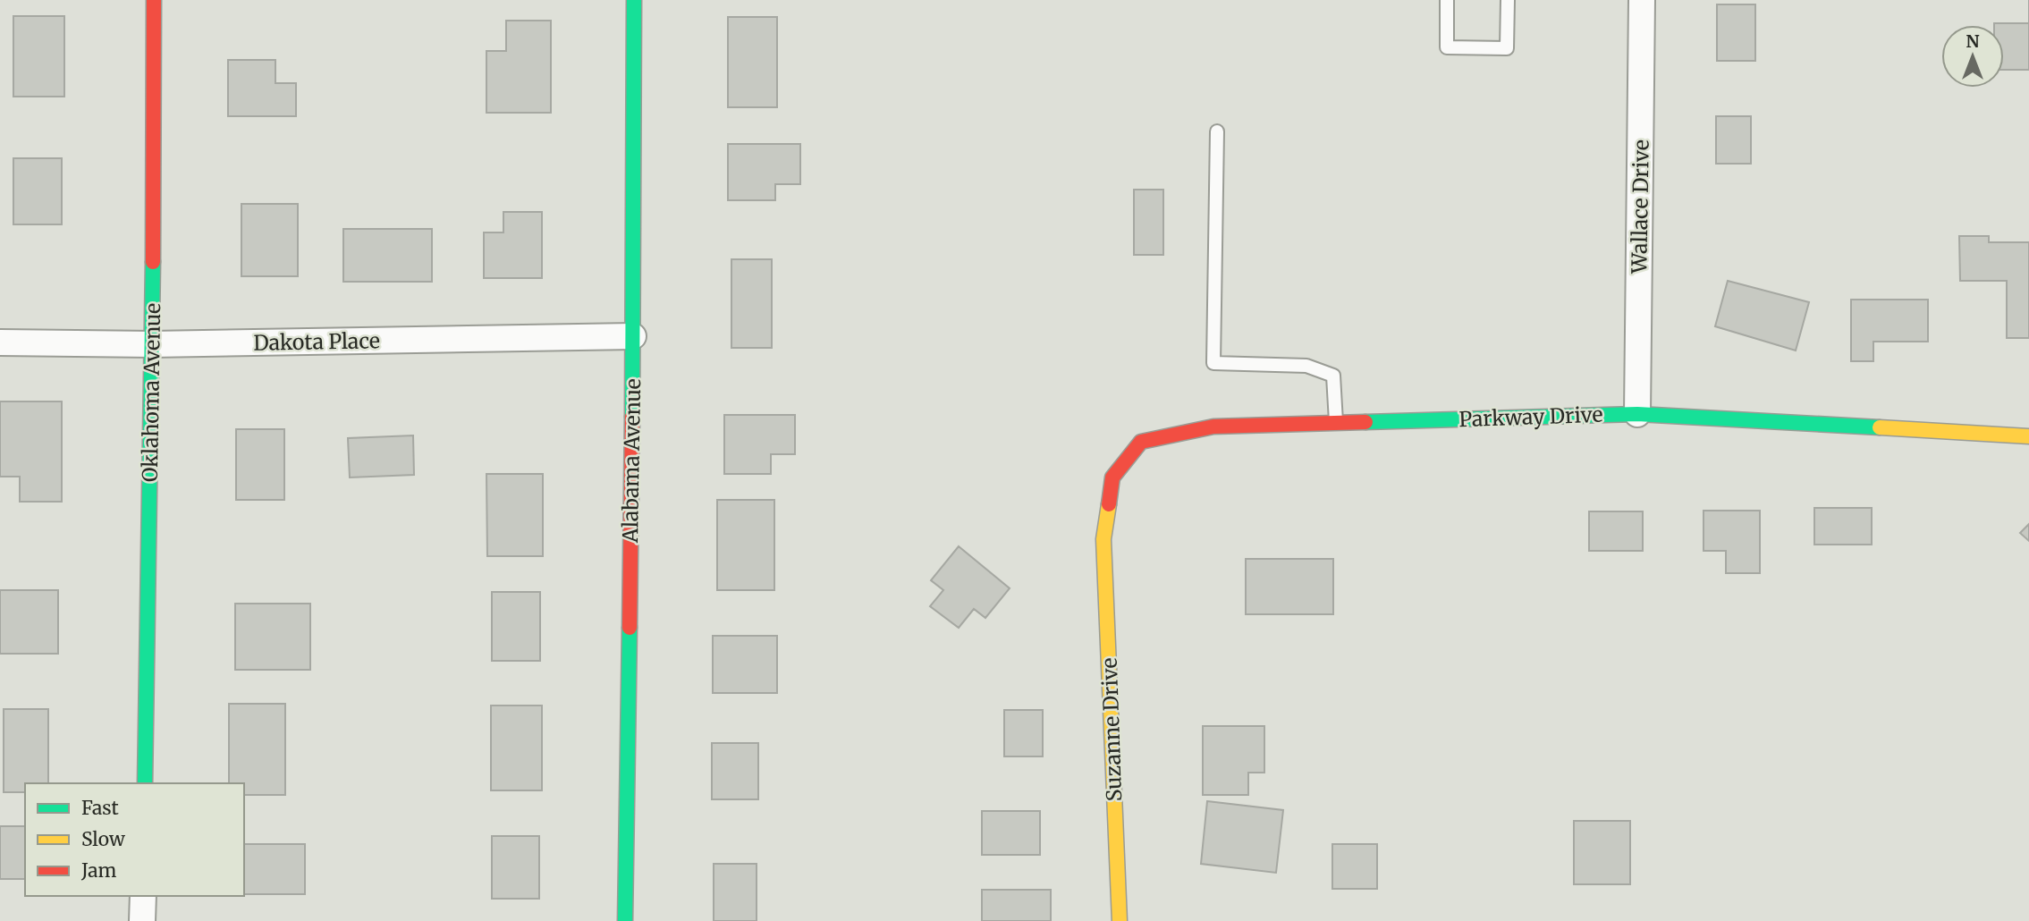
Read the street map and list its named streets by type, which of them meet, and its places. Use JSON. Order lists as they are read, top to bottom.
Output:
{
  "streets": {
    "street": [
      "Wallace Drive",
      "Dakota Place",
      "Oklahoma Avenue",
      "Parkway Drive",
      "Alabama Avenue",
      "Suzanne Drive"
    ]
  },
  "crossings": [
    ["Wallace Drive", "Parkway Drive"],
    ["Dakota Place", "Oklahoma Avenue"],
    ["Dakota Place", "Alabama Avenue"],
    ["Parkway Drive", "Suzanne Drive"]
  ],
  "legend": ["Fast", "Slow", "Jam"],
  "north": "top"
}
